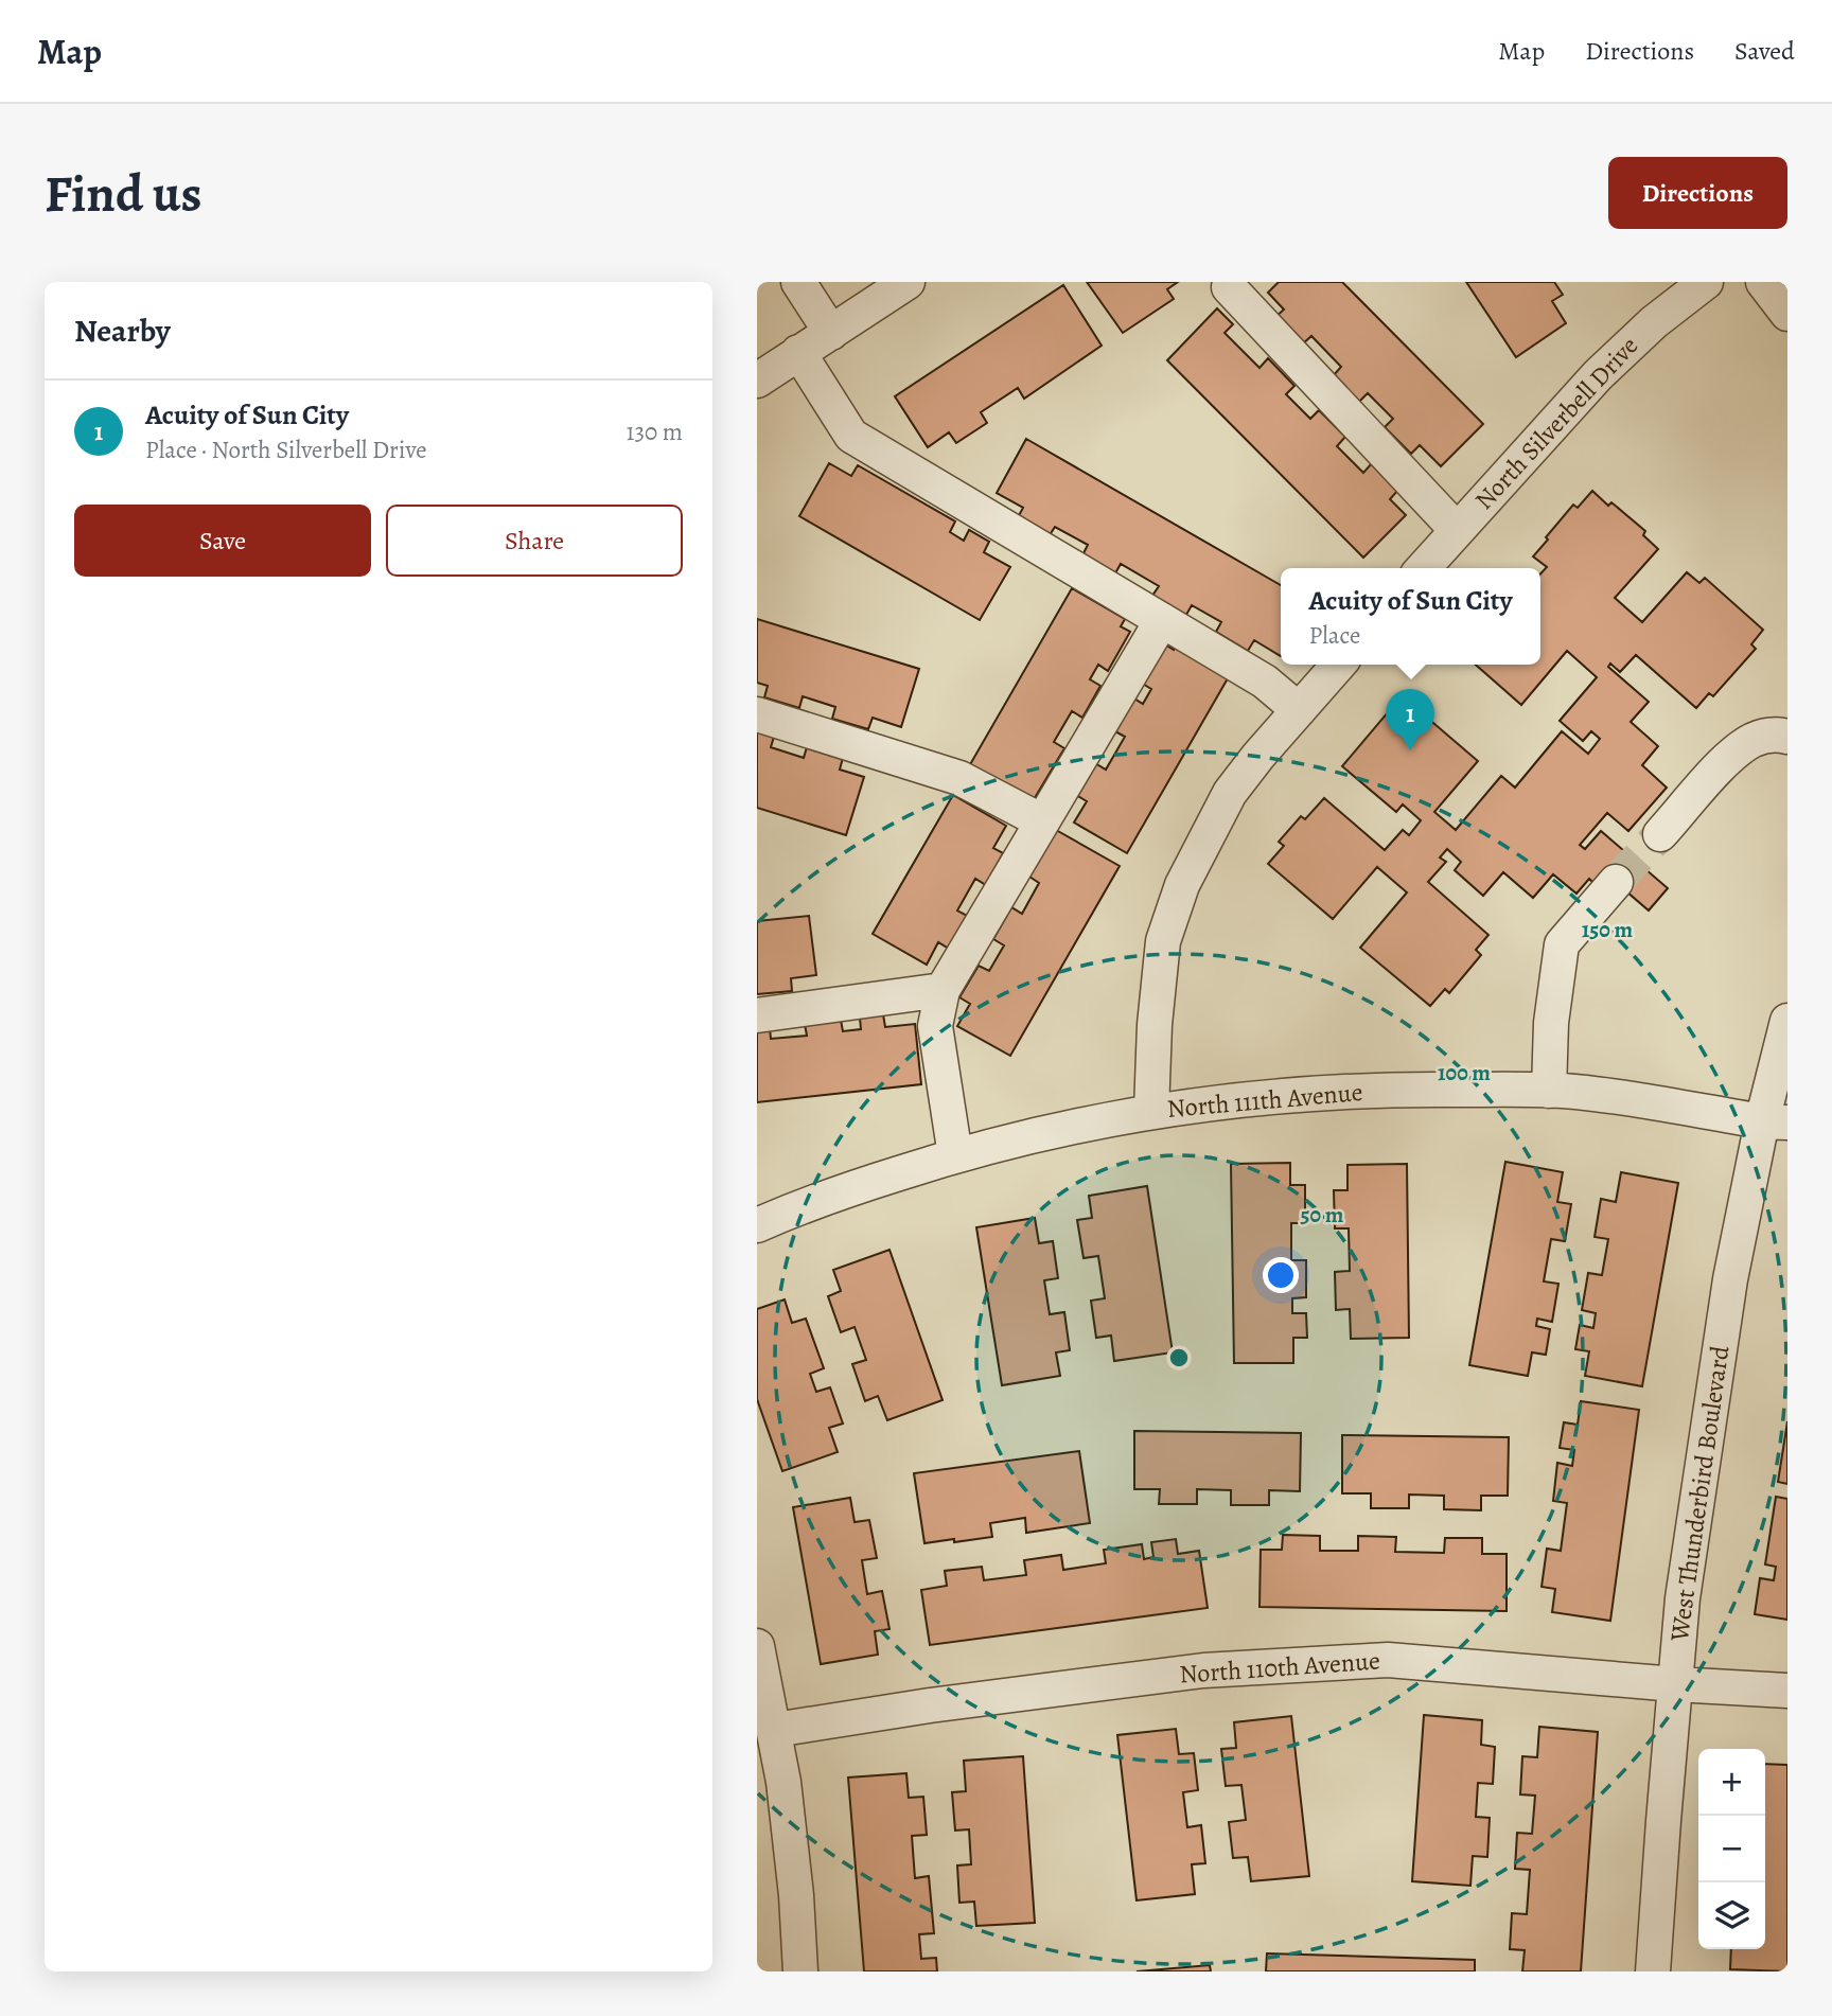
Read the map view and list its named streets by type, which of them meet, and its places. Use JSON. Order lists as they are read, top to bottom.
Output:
{
  "streets": {
    "street": [
      "North Silverbell Drive",
      "North 111th Avenue",
      "West Thunderbird Boulevard",
      "North 110th Avenue"
    ]
  },
  "crossings": [
    ["North 111th Avenue", "West Thunderbird Boulevard"],
    ["West Thunderbird Boulevard", "North 110th Avenue"]
  ],
  "page": {
    "header": "Map",
    "nav": ["Map", "Directions", "Saved"],
    "buttons": [
      "Directions",
      ["Save", "Share"]
    ],
    "title": "Find us",
    "heading": "Nearby",
    "list": [
      {
        "mark": "1",
        "name": "Acuity of Sun City",
        "note": "Place · North Silverbell Drive",
        "value": "130 m"
      }
    ],
    "popup": ["Acuity of Sun City", "Place"],
    "pins": "1",
    "map_buttons": ["+", "−"]
  },
  "rings": ["150 m", "100 m", "50 m"]
}
